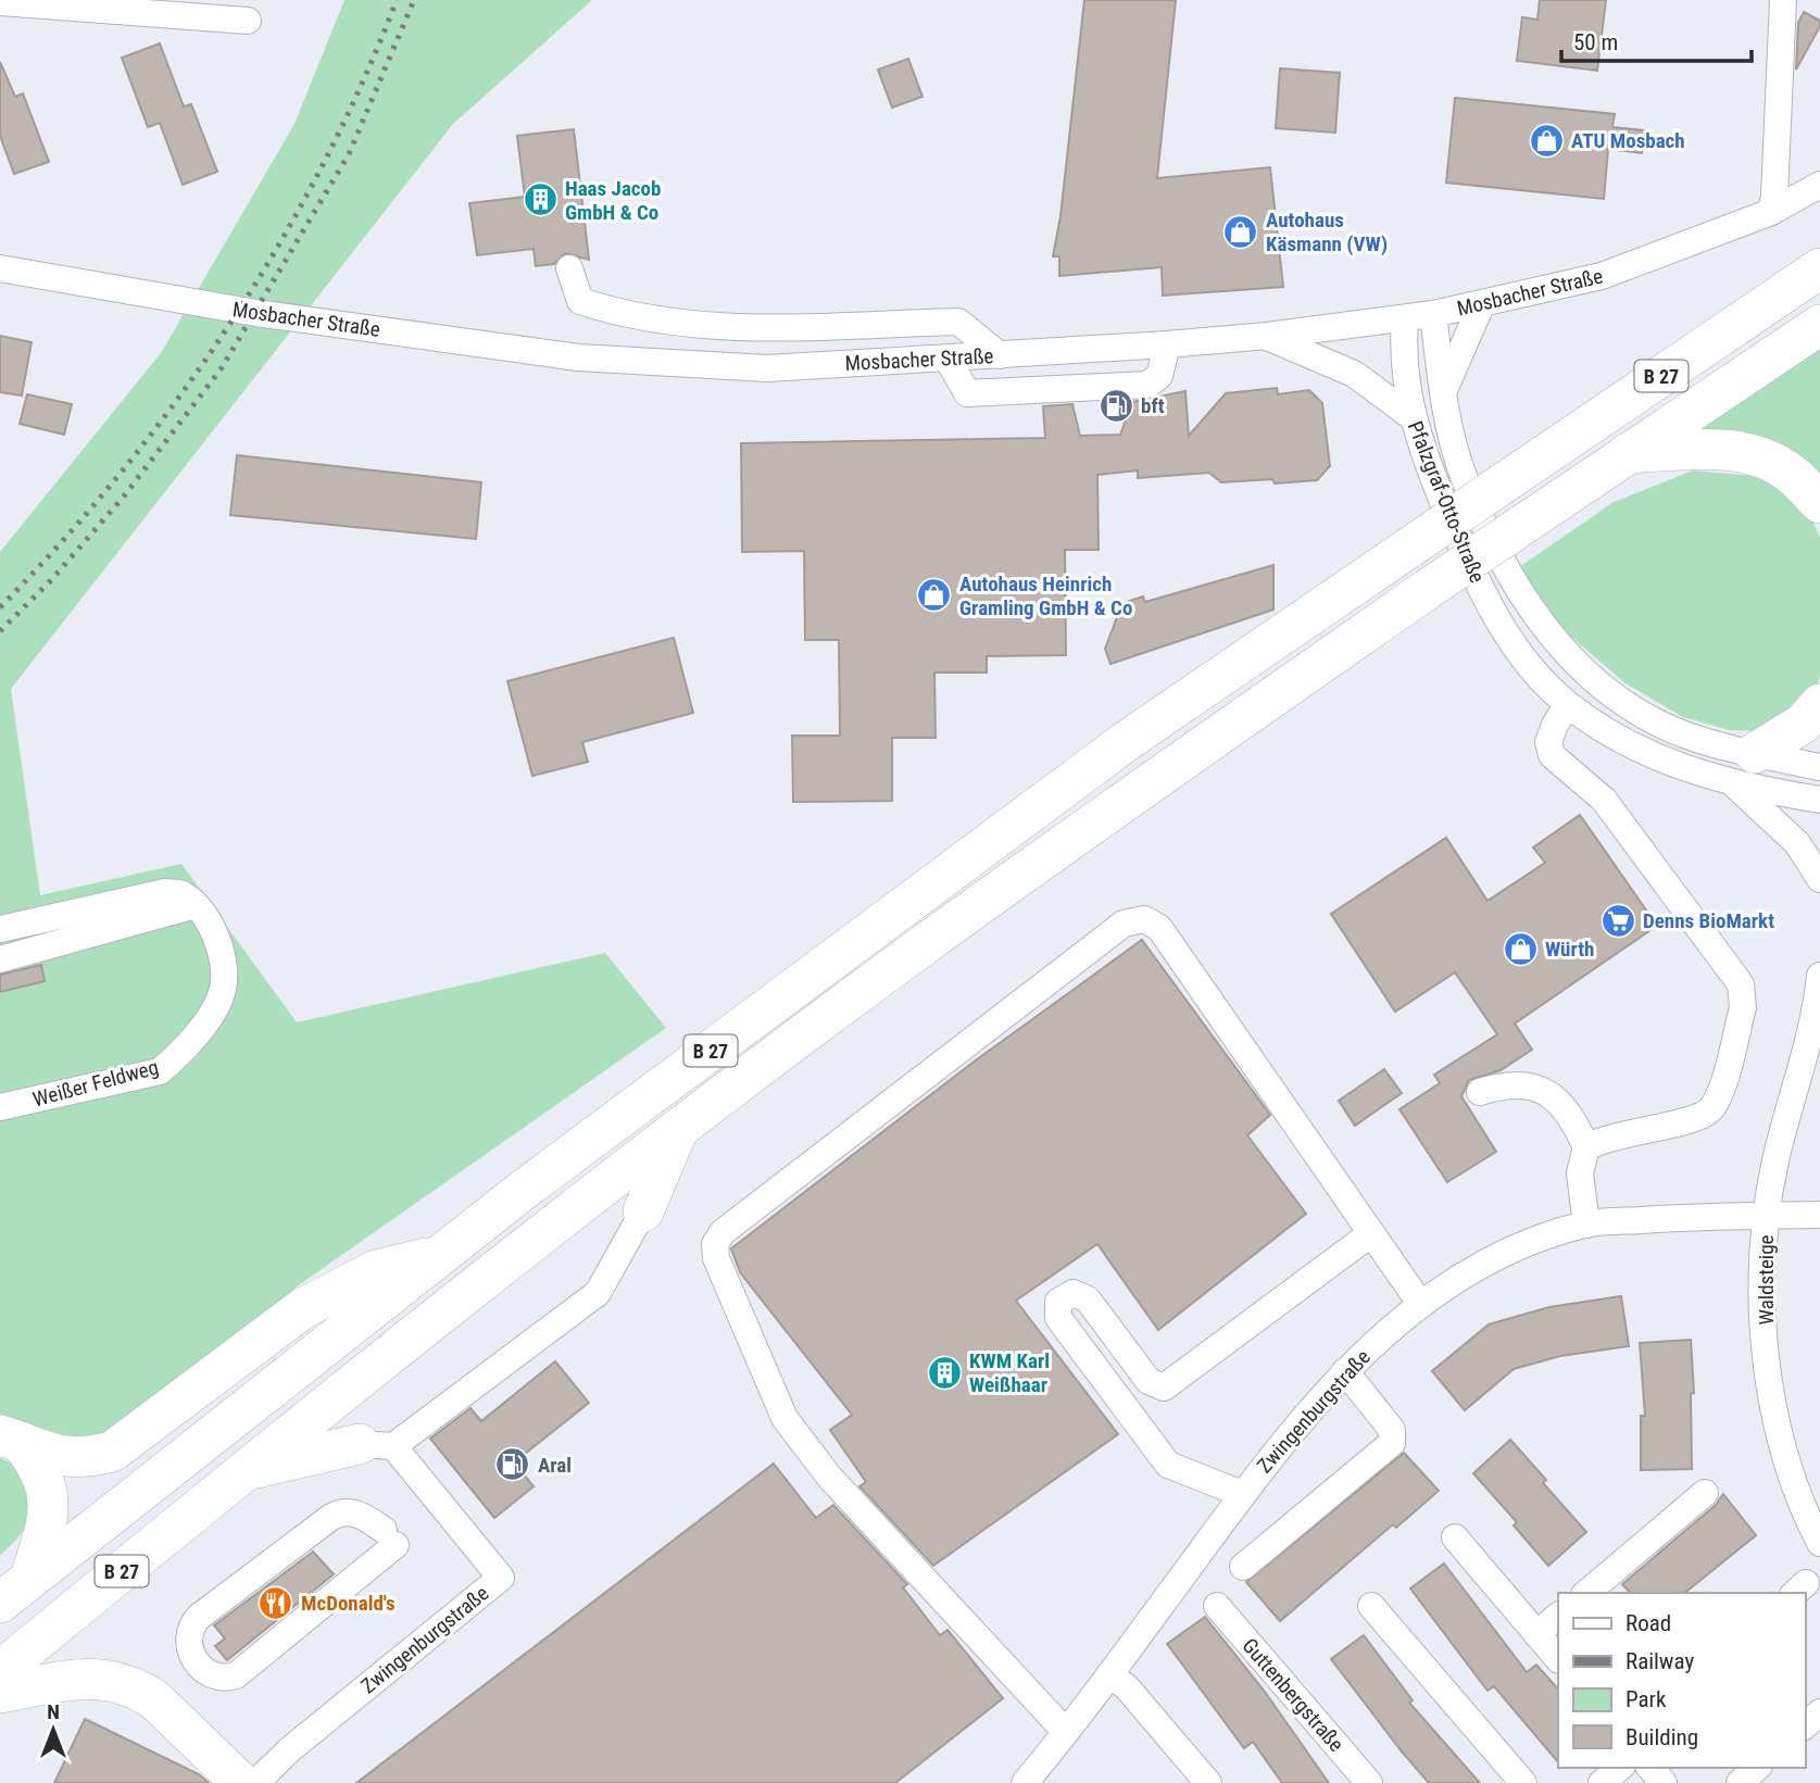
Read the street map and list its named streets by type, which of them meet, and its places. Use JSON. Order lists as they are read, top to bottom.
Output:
{
  "streets": {
    "highway": ["B 27"],
    "street": [
      "Mosbacher Straße",
      "Pfalzgraf-Otto-Straße",
      "Weißer Feldweg",
      "Waldsteige",
      "Zwingenburgstraße",
      "Guttenbergstraße"
    ]
  },
  "crossings": [
    ["Mosbacher Straße", "Pfalzgraf-Otto-Straße"],
    ["Waldsteige", "Zwingenburgstraße"]
  ],
  "places": {
    "shop": [
      "ATU Mosbach",
      "Autohaus Käsmann (VW)",
      "Autohaus Heinrich Gramling GmbH & Co",
      "Würth"
    ],
    "building": ["Haas Jacob GmbH & Co", "KWM Karl Weißhaar"],
    "fuel station": ["bft", "Aral"],
    "supermarket": ["Denns BioMarkt"],
    "restaurant": ["McDonald's"]
  },
  "legend": [
    "Road",
    "Railway",
    "Park",
    "Building"
  ],
  "scale_bar": "50 m",
  "north": "top"
}
